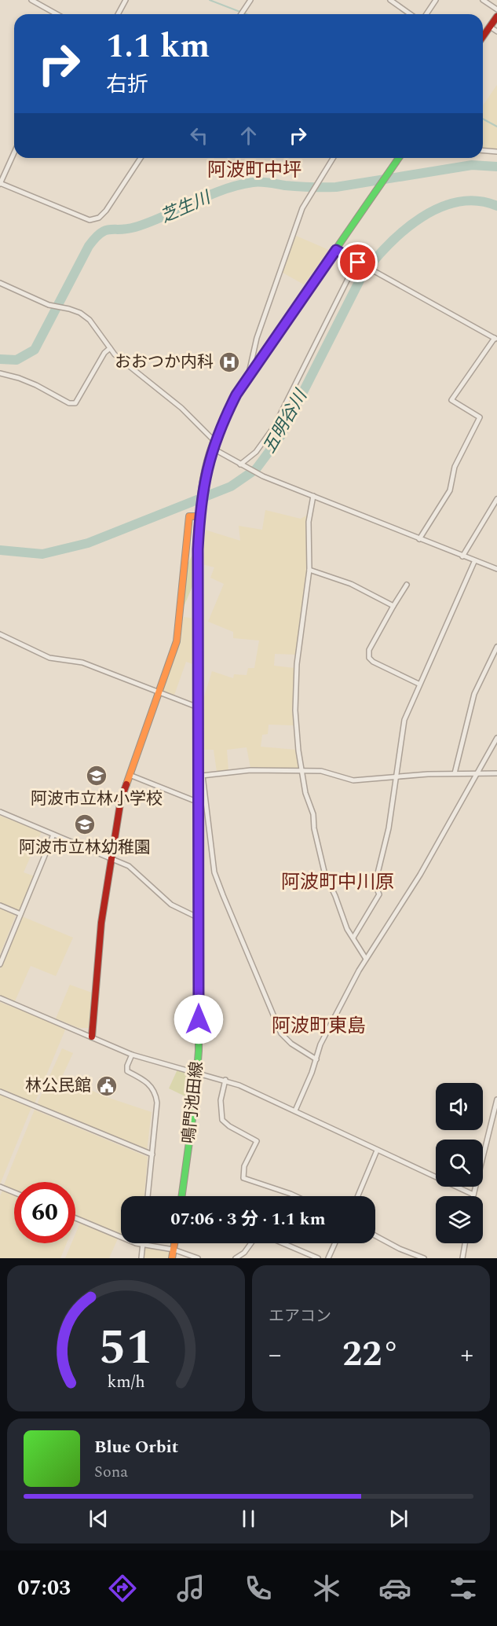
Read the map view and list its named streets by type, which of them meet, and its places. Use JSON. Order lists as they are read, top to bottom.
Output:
{
  "streets": {
    "main road": ["鳴門池田線"]
  },
  "districts": ["阿波町中坪", "阿波町中川原", "阿波町東島"],
  "water": ["芝生川", "五明谷川"],
  "places": {
    "hospital": ["おおつか内科"],
    "school or university": ["阿波市立林小学校", "阿波市立林幼稚園"],
    "public building": ["林公民館"]
  },
  "page": {
    "turn": ["1.1 km", "右折"],
    "limit": "60",
    "trip": "07:06 · 3 分 · 1.1 km",
    "tile": "エアコン",
    "heat": ["−", "22°", "+"],
    "song": ["Blue Orbit", "Sona"],
    "tabs": "07:03",
    "gauge": ["51", "km/h"]
  }
}
